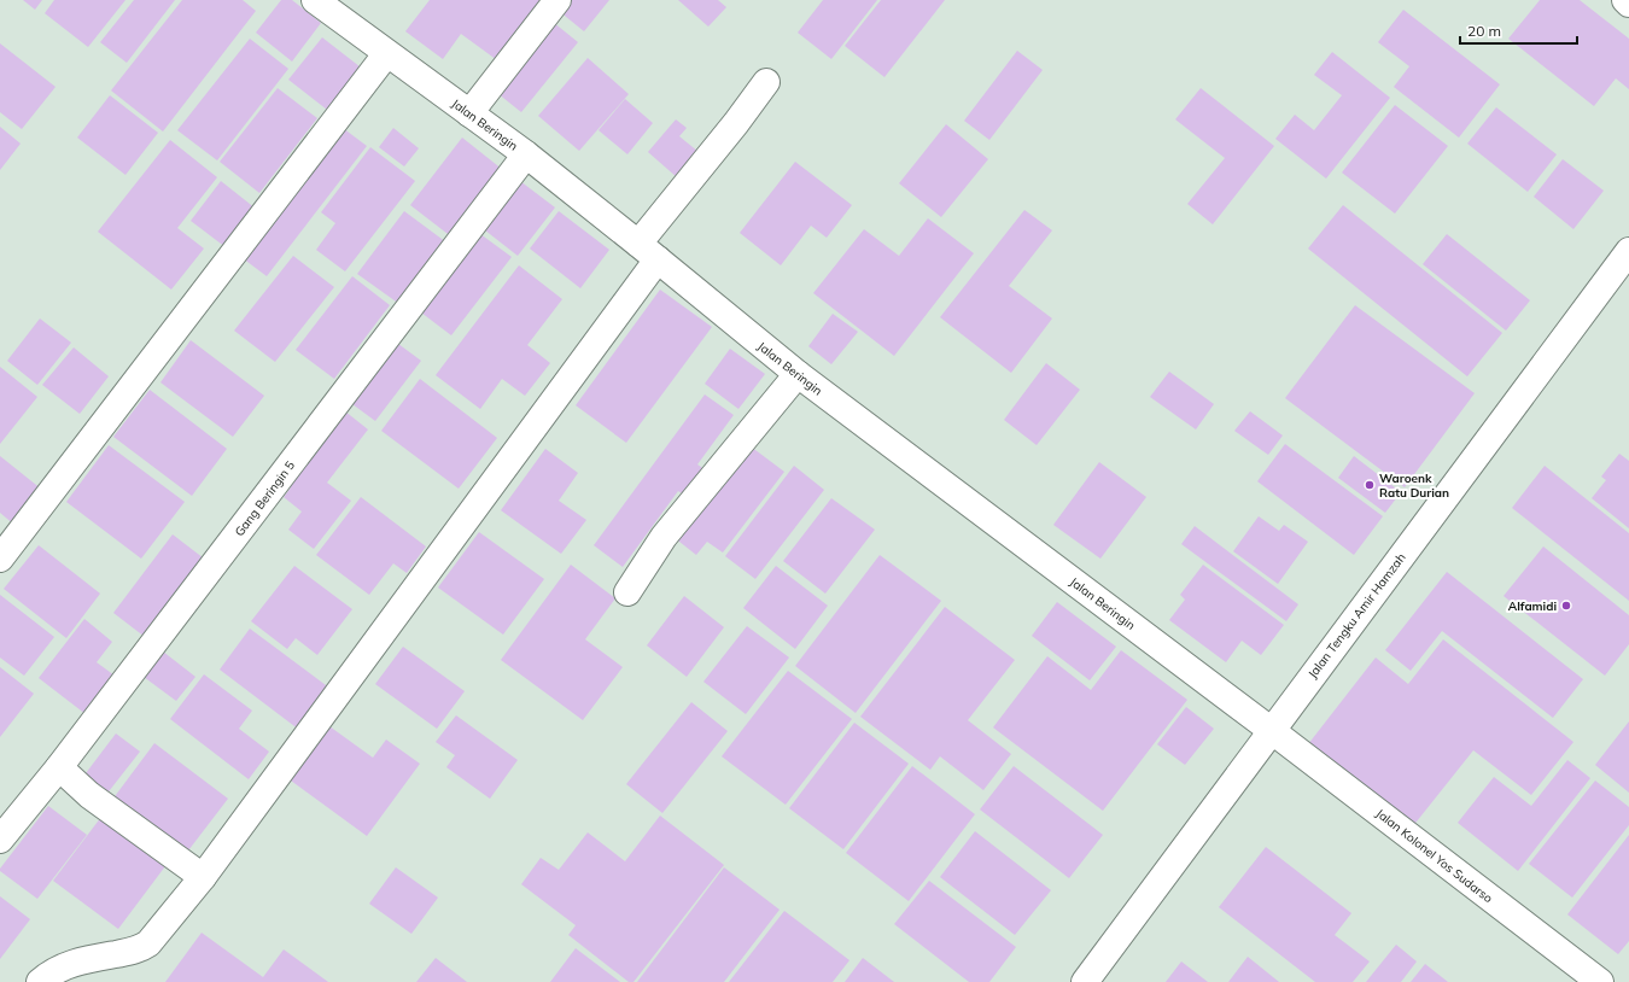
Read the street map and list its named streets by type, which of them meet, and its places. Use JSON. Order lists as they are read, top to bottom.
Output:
{
  "streets": {
    "main road": [
      "Jalan Beringin",
      "Gang Beringin 5",
      "Jalan Tengku Amir Hamzah",
      "Jalan Kolonel Yos Sudarso"
    ]
  },
  "crossings": [
    ["Jalan Beringin", "Gang Beringin 5"],
    ["Jalan Beringin", "Jalan Tengku Amir Hamzah"],
    ["Jalan Beringin", "Jalan Kolonel Yos Sudarso"],
    ["Jalan Tengku Amir Hamzah", "Jalan Kolonel Yos Sudarso"]
  ],
  "places": ["Waroenk Ratu Durian", "Alfamidi"],
  "scale_bar": "20 m"
}
